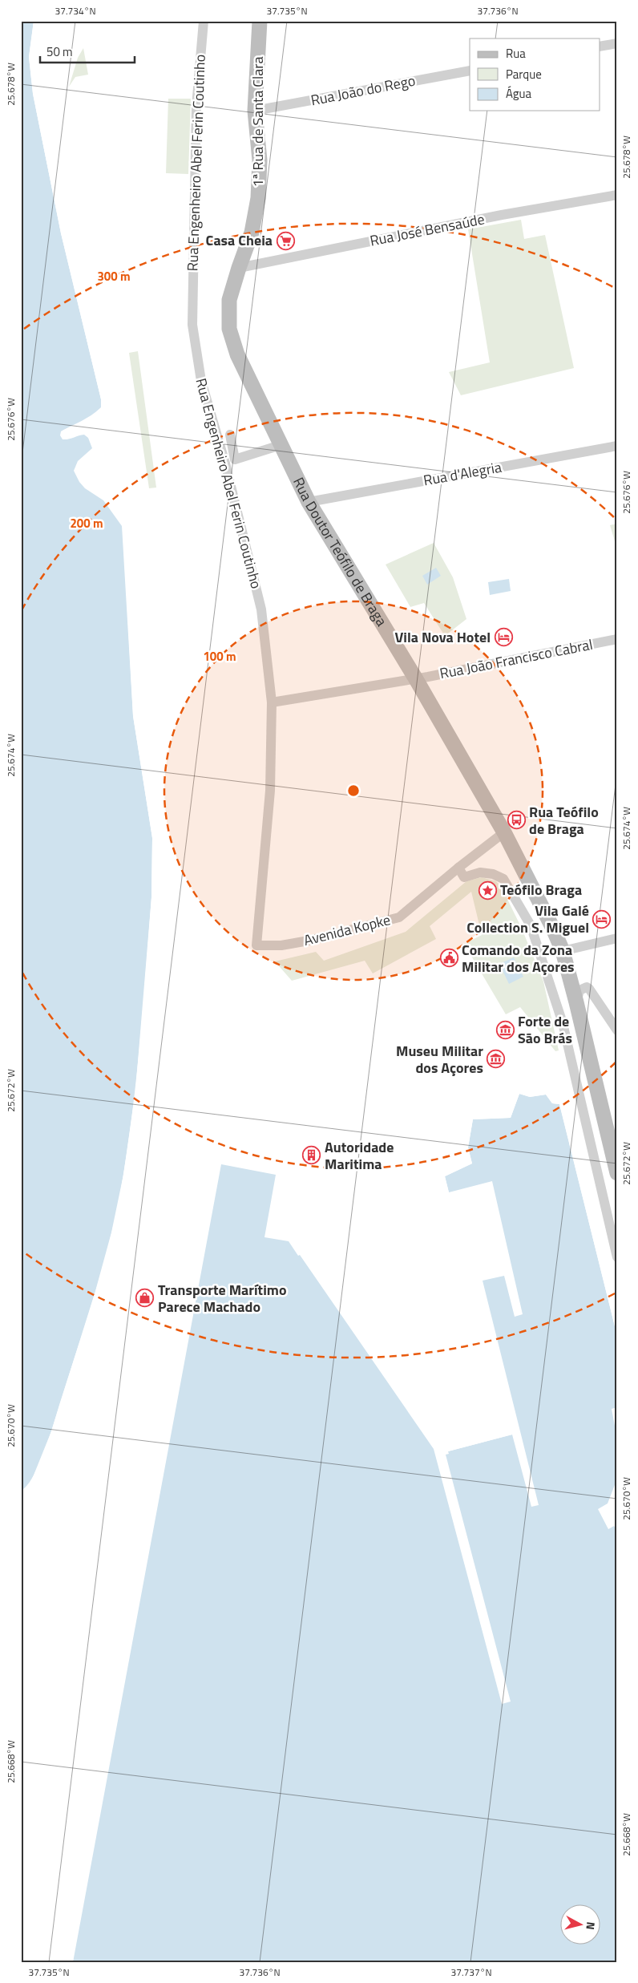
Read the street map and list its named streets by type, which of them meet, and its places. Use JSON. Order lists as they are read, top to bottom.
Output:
{
  "streets": {
    "main road": ["1ª Rua de Santa Clara", "Rua Doutor Teófilo de Braga"],
    "street": [
      "Rua João do Rego",
      "Rua Engenheiro Abel Ferin Coutinho",
      "Rua José Bensaúde",
      "Rua d'Alegria",
      "Rua João Francisco Cabral",
      "Avenida Kopke"
    ]
  },
  "crossings": [
    ["Rua João do Rego", "1ª Rua de Santa Clara"],
    ["1ª Rua de Santa Clara", "Rua José Bensaúde"],
    ["1ª Rua de Santa Clara", "Rua Doutor Teófilo de Braga"],
    ["Rua Engenheiro Abel Ferin Coutinho", "Rua João Francisco Cabral"],
    ["Rua Engenheiro Abel Ferin Coutinho", "Avenida Kopke"],
    ["Rua José Bensaúde", "Rua Doutor Teófilo de Braga"],
    ["Rua d'Alegria", "Rua Doutor Teófilo de Braga"],
    ["Rua Doutor Teófilo de Braga", "Rua João Francisco Cabral"],
    ["Rua Doutor Teófilo de Braga", "Avenida Kopke"]
  ],
  "places": {
    "supermarket": ["Casa Cheia"],
    "hotel": ["Vila Nova Hotel", "Vila Galé Collection S. Miguel"],
    "bus stop": ["Rua Teófilo de Braga"],
    "place": ["Teófilo Braga"],
    "public building": ["Comando da Zona Militar dos Açores"],
    "museum": ["Forte de São Brás", "Museu Militar dos Açores"],
    "building": ["Autoridade Maritima"],
    "shop": ["Transporte Marítimo Parece Machado"]
  },
  "legend": ["Rua", "Parque", "Água"],
  "scale_bar": "50 m",
  "north": "right",
  "coordinates": [
    "37.734°N",
    "37.735°N",
    "37.736°N",
    "25.678°W",
    "25.676°W",
    "25.674°W",
    "25.672°W",
    "25.670°W",
    "25.668°W",
    "37.737°N"
  ],
  "rings": ["300 m", "200 m", "100 m"]
}
